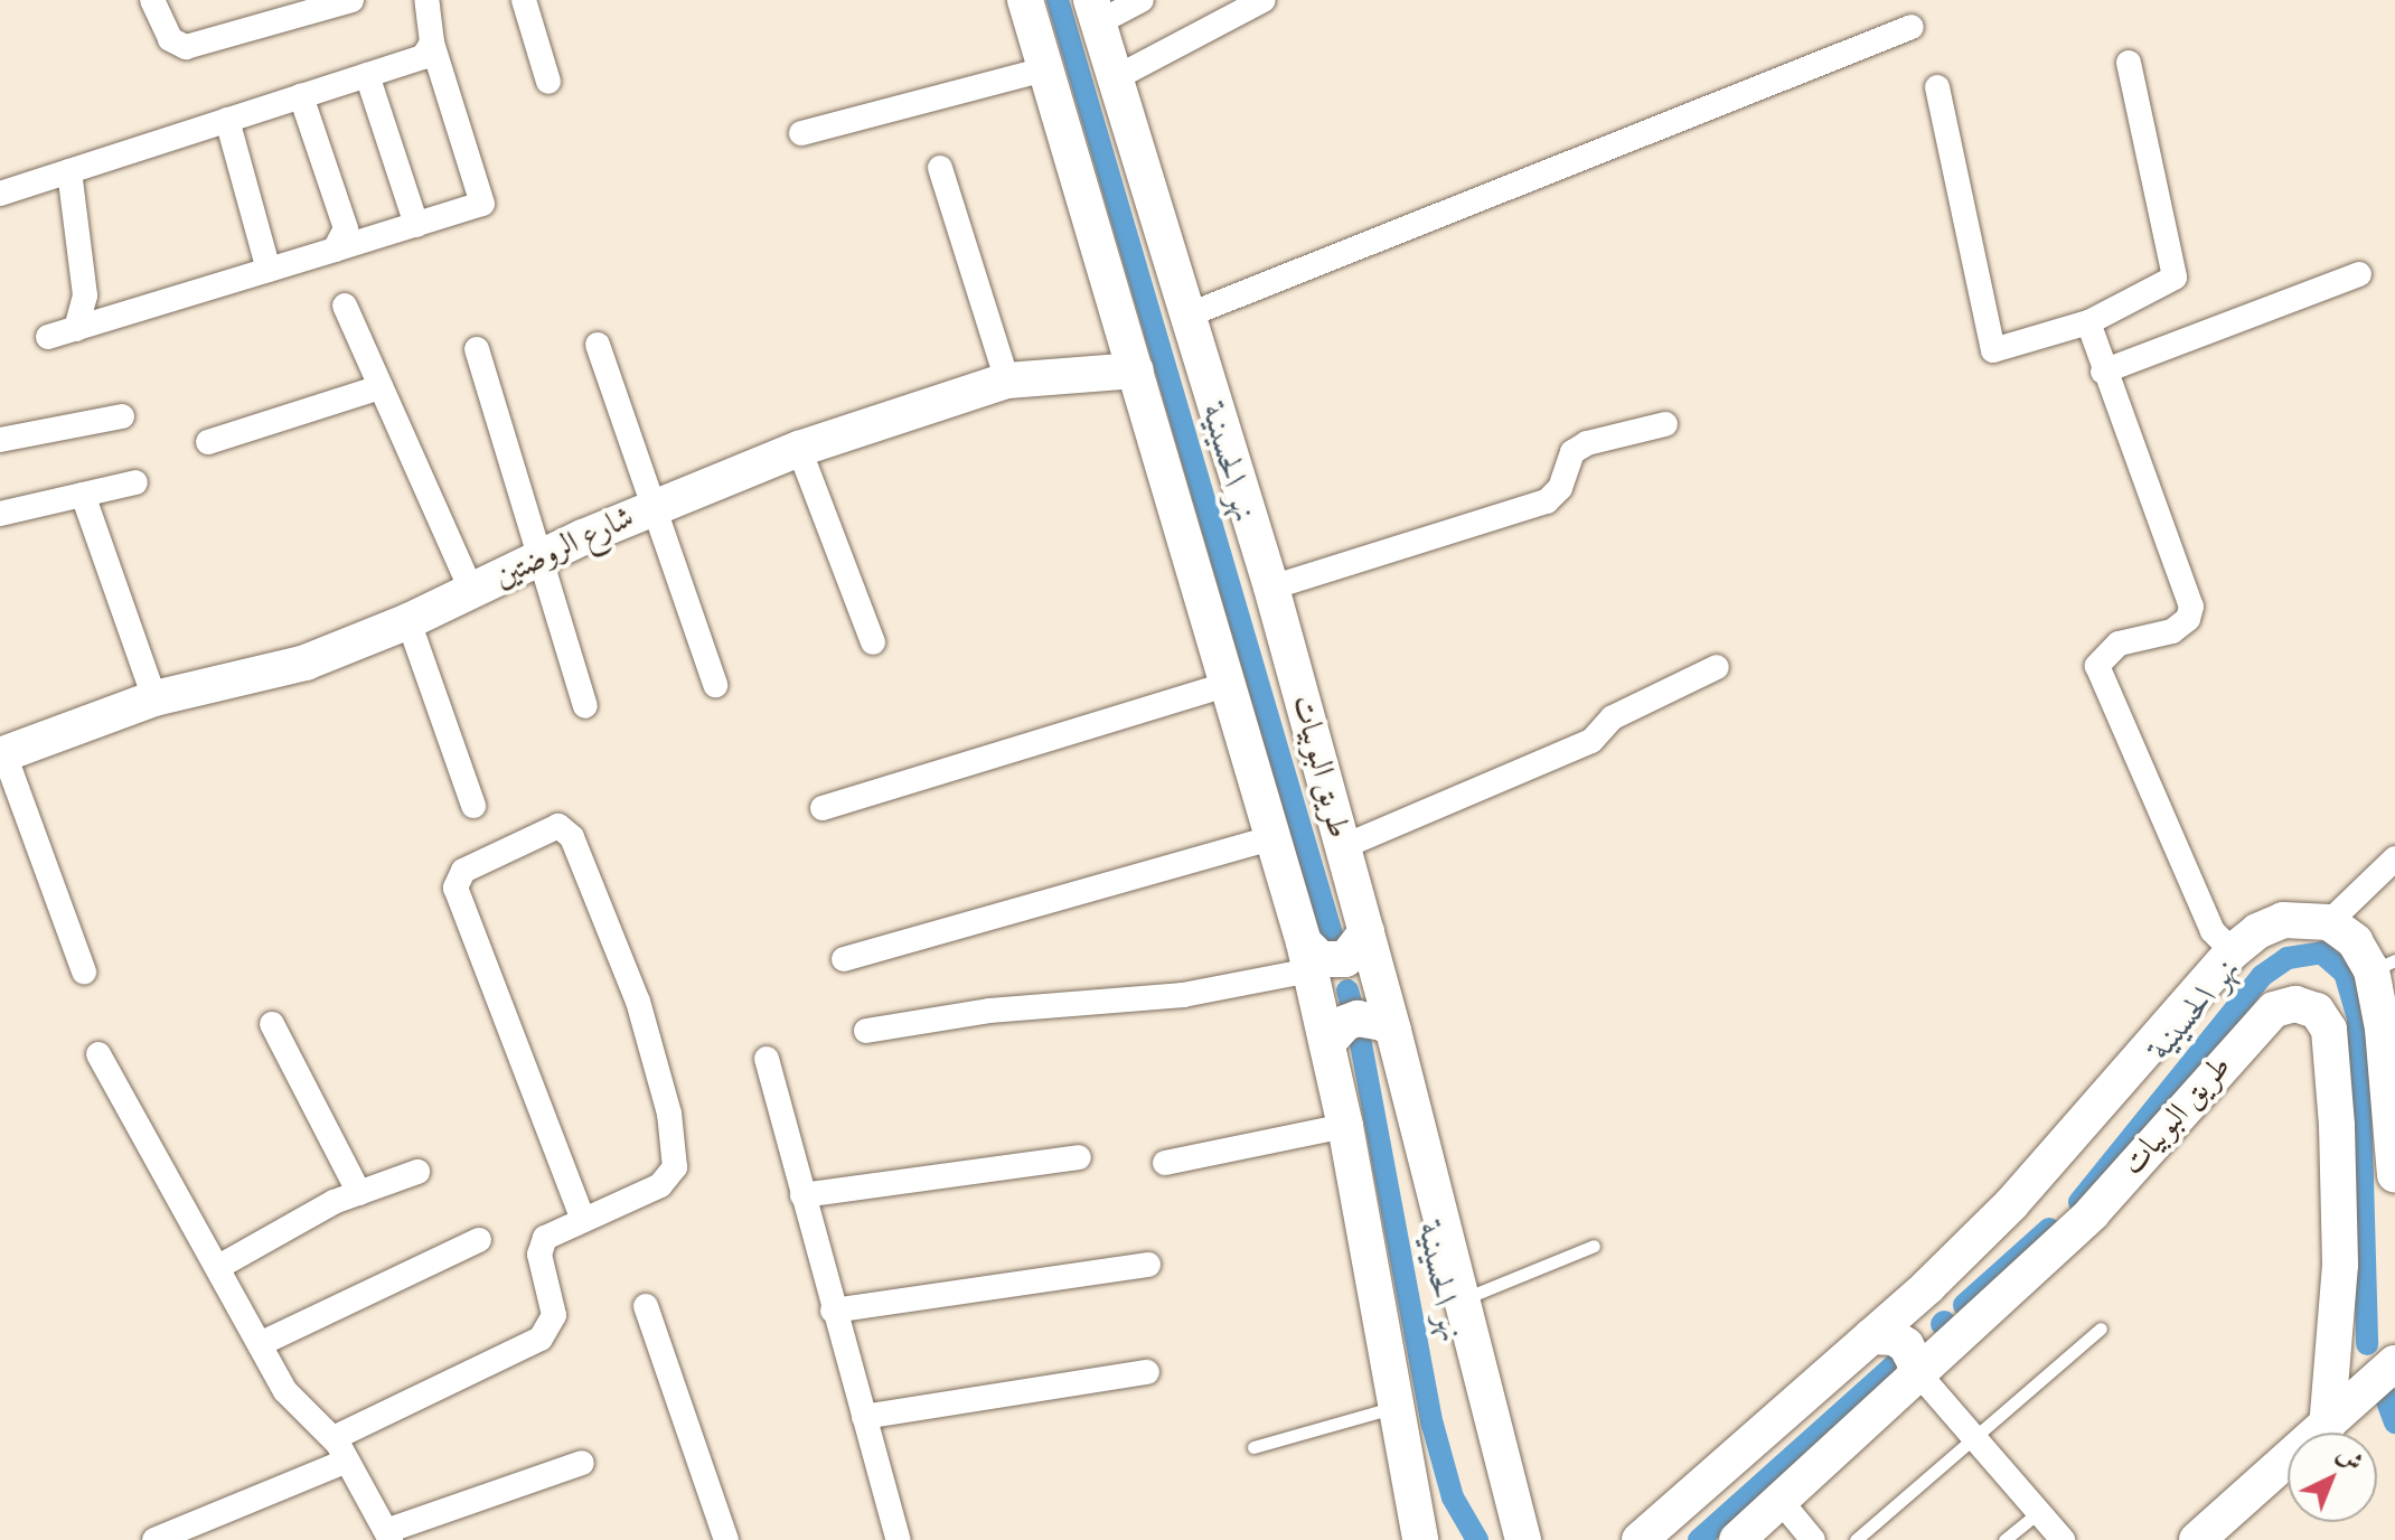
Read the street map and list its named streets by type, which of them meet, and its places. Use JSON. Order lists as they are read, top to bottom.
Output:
{
  "streets": {
    "main road": ["شارع الروضتين", "طريق البوبيات"]
  },
  "crossings": [
    ["شارع الروضتين", "طريق البوبيات"]
  ],
  "water": ["نهر الحسينية"],
  "north": "top right"
}
